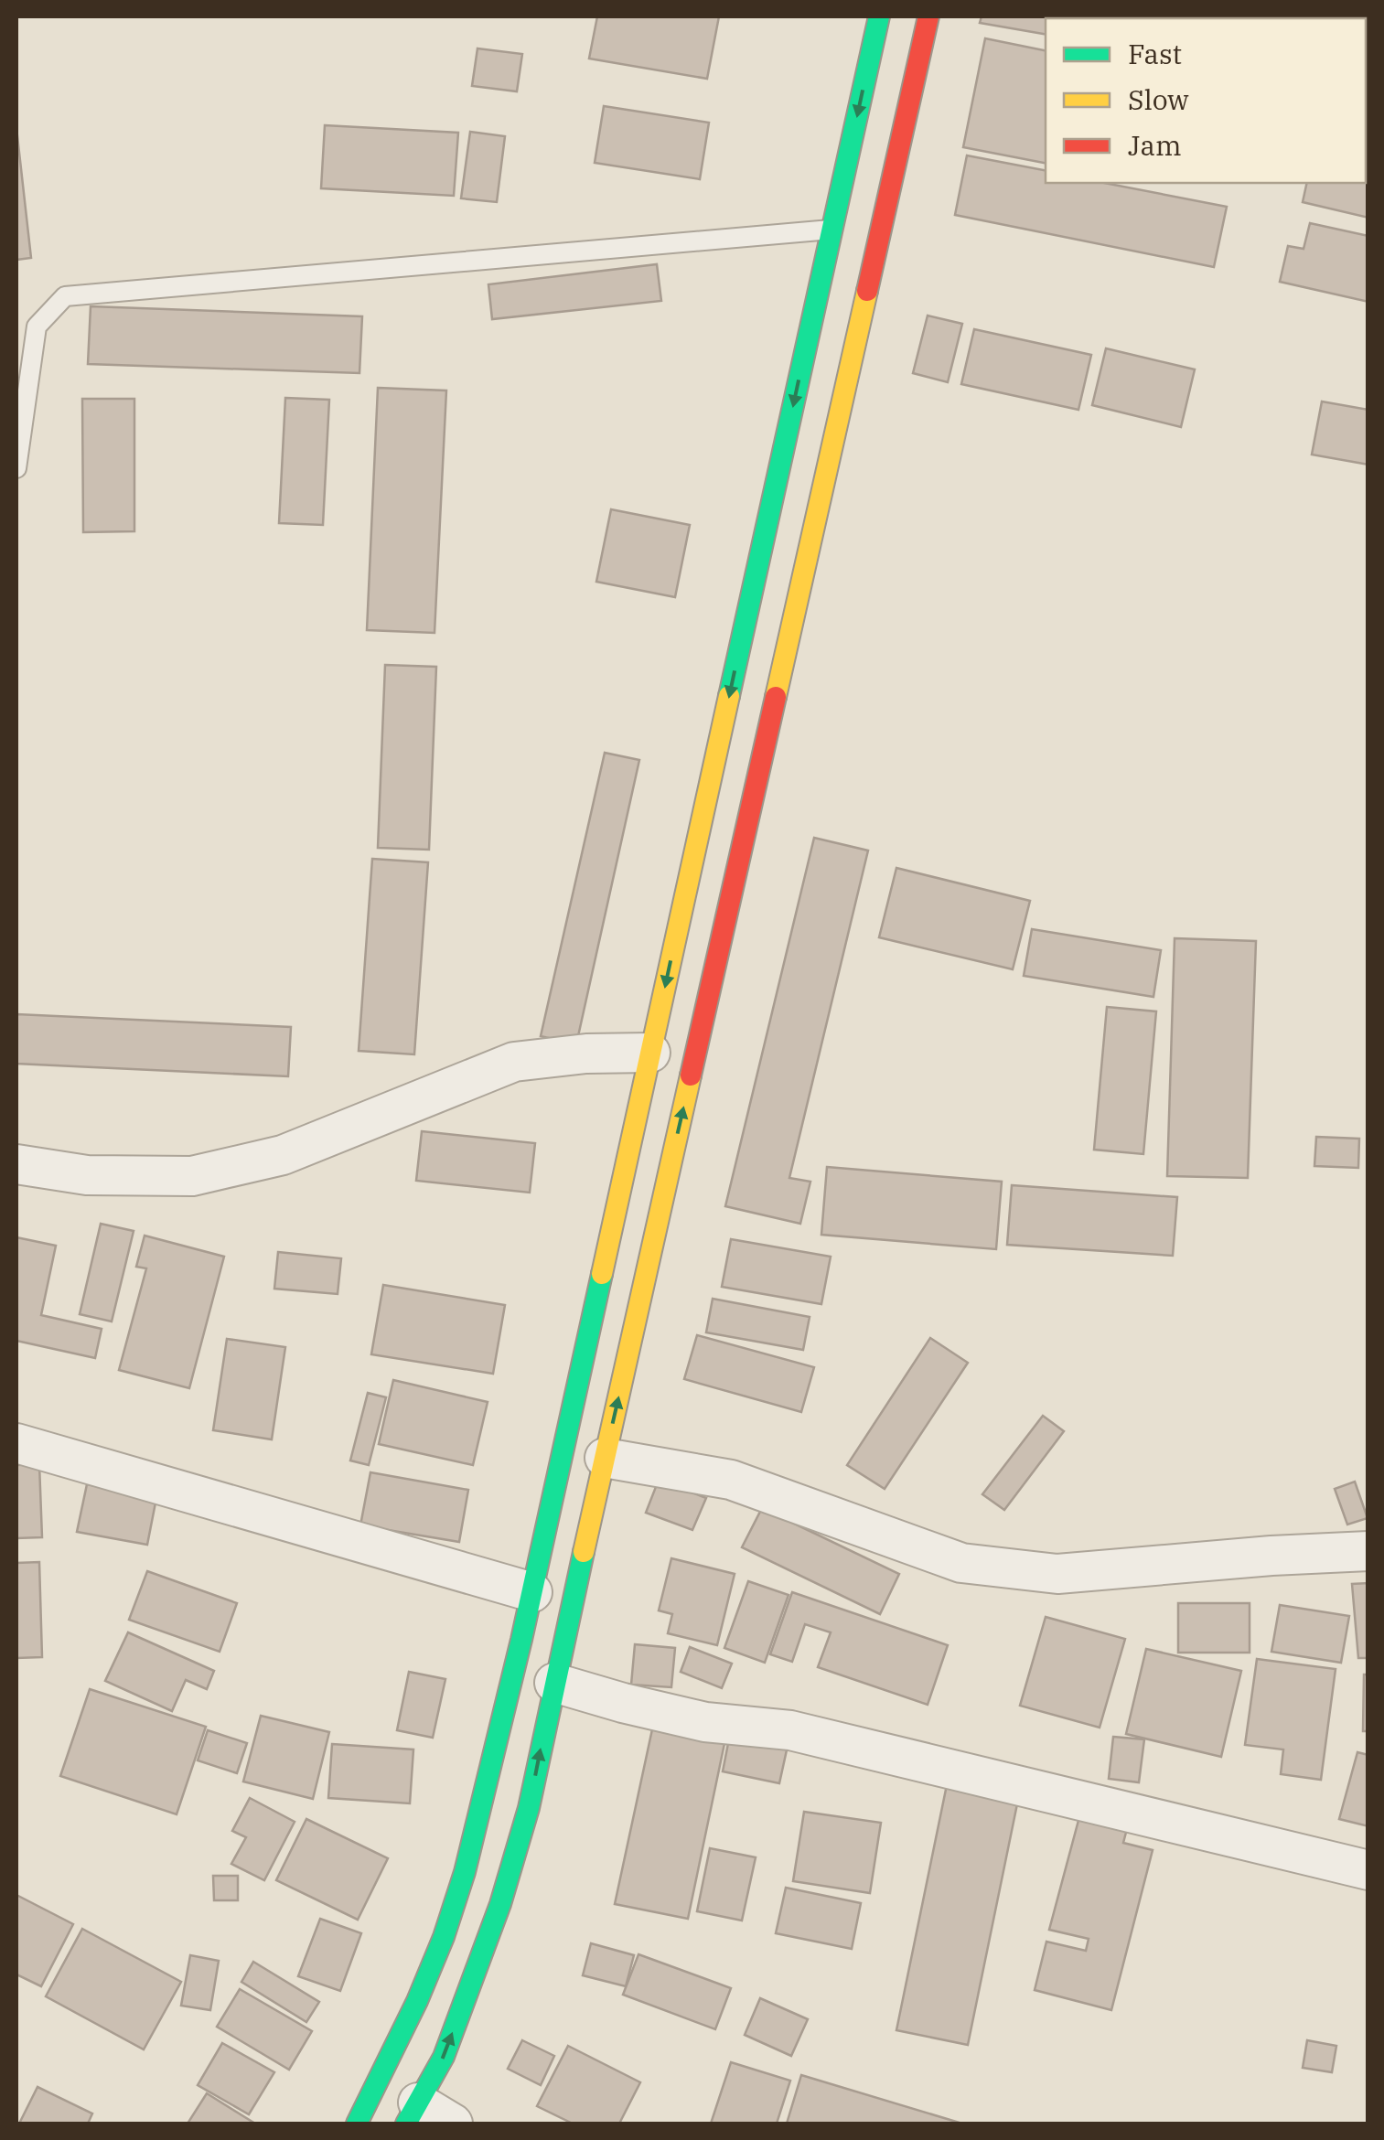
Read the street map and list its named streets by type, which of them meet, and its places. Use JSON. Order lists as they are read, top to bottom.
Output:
{
  "legend": ["Fast", "Slow", "Jam"]
}
